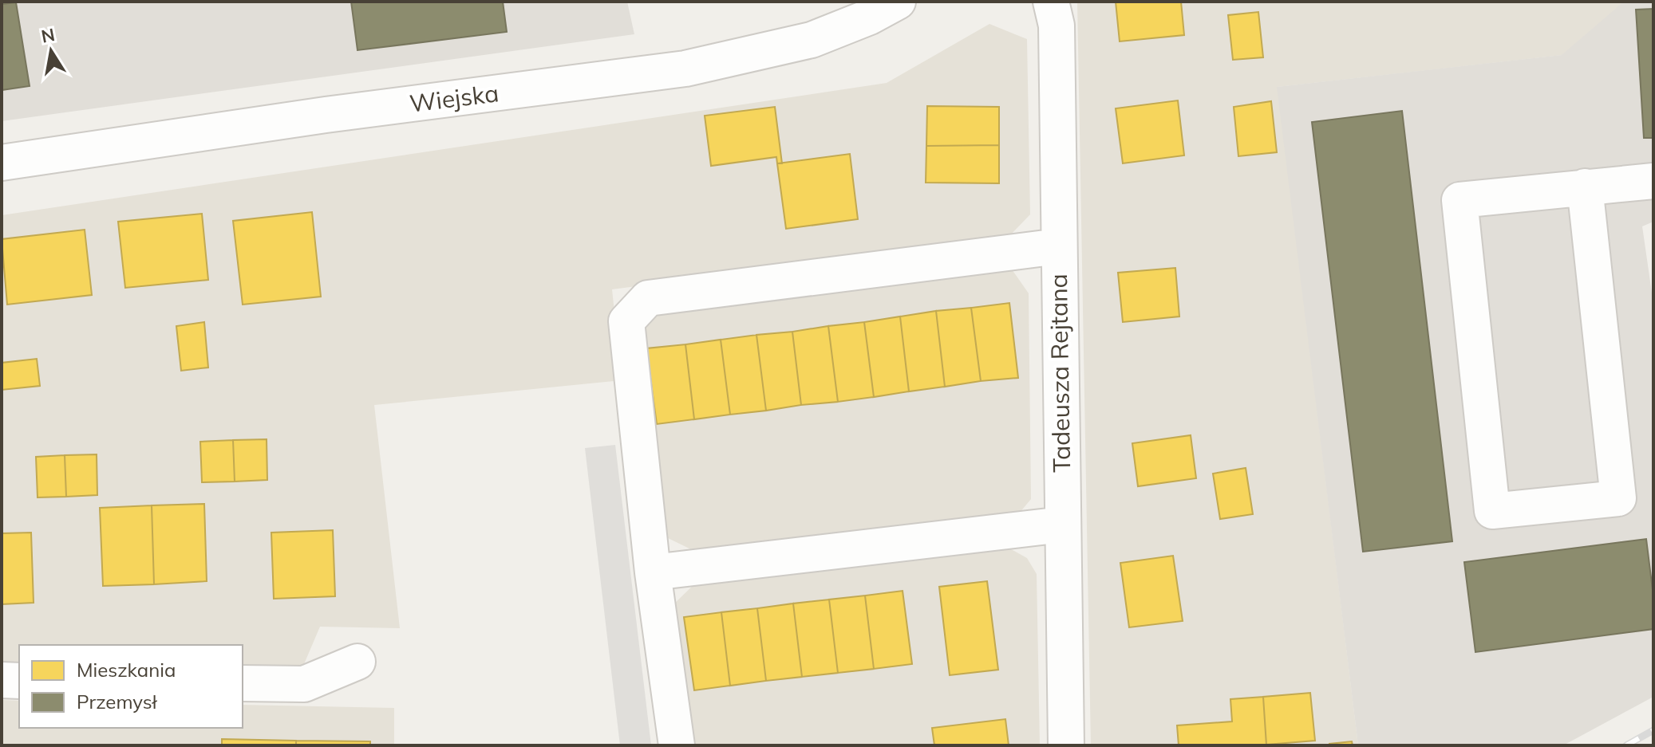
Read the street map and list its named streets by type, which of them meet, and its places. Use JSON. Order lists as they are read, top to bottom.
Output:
{
  "streets": {
    "street": ["Wiejska", "Tadeusza Rejtana"]
  },
  "legend": ["Mieszkania", "Przemysł"],
  "north": "top"
}
